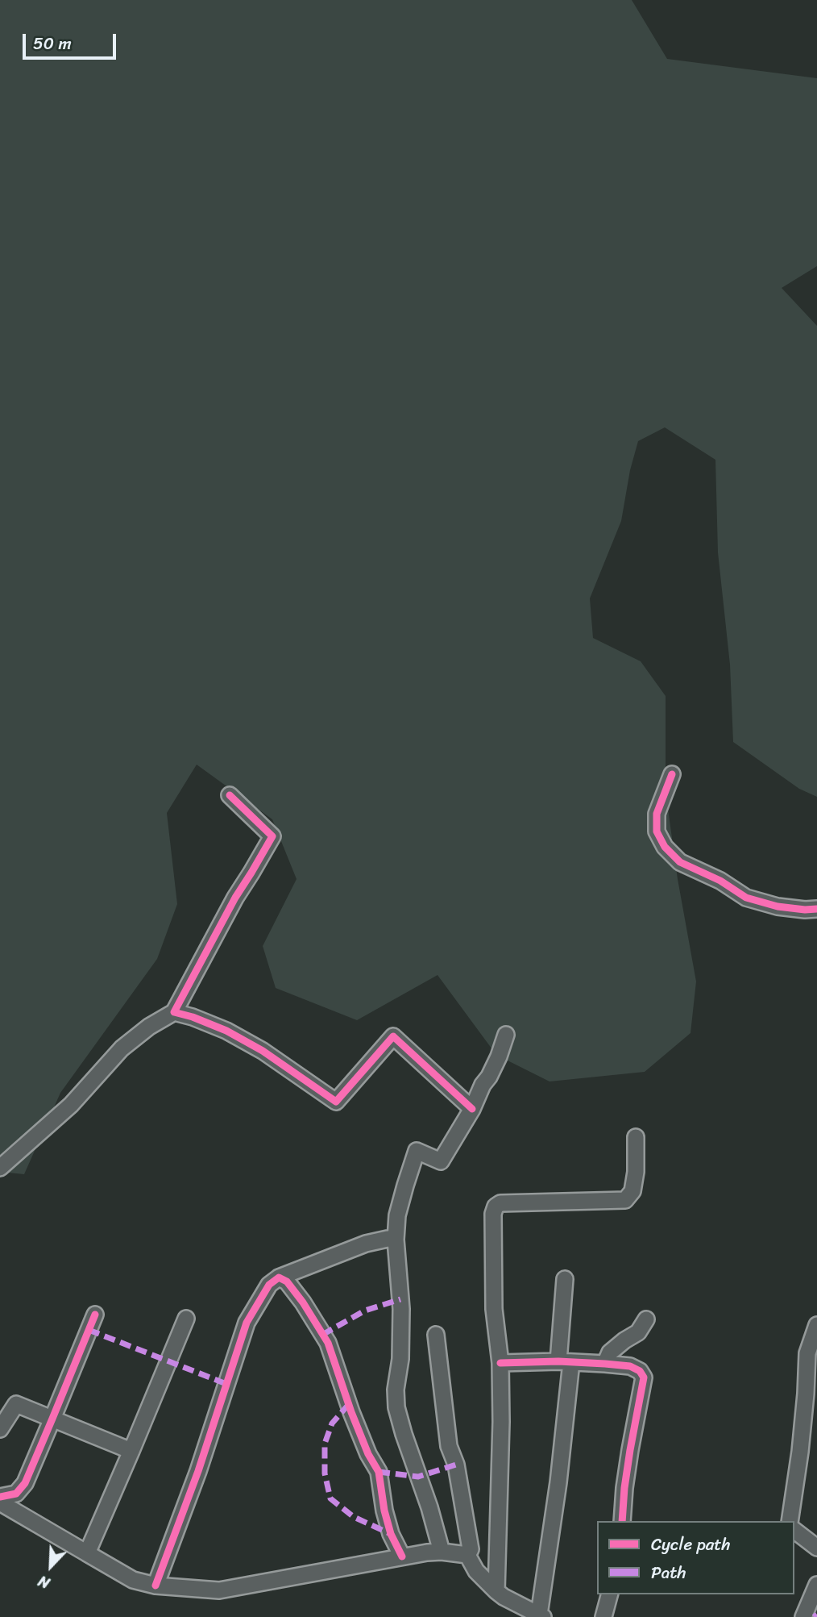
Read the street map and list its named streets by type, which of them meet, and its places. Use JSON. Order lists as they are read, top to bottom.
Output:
{
  "legend": ["Cycle path", "Path"],
  "scale_bar": "50 m",
  "north": "bottom left"
}
